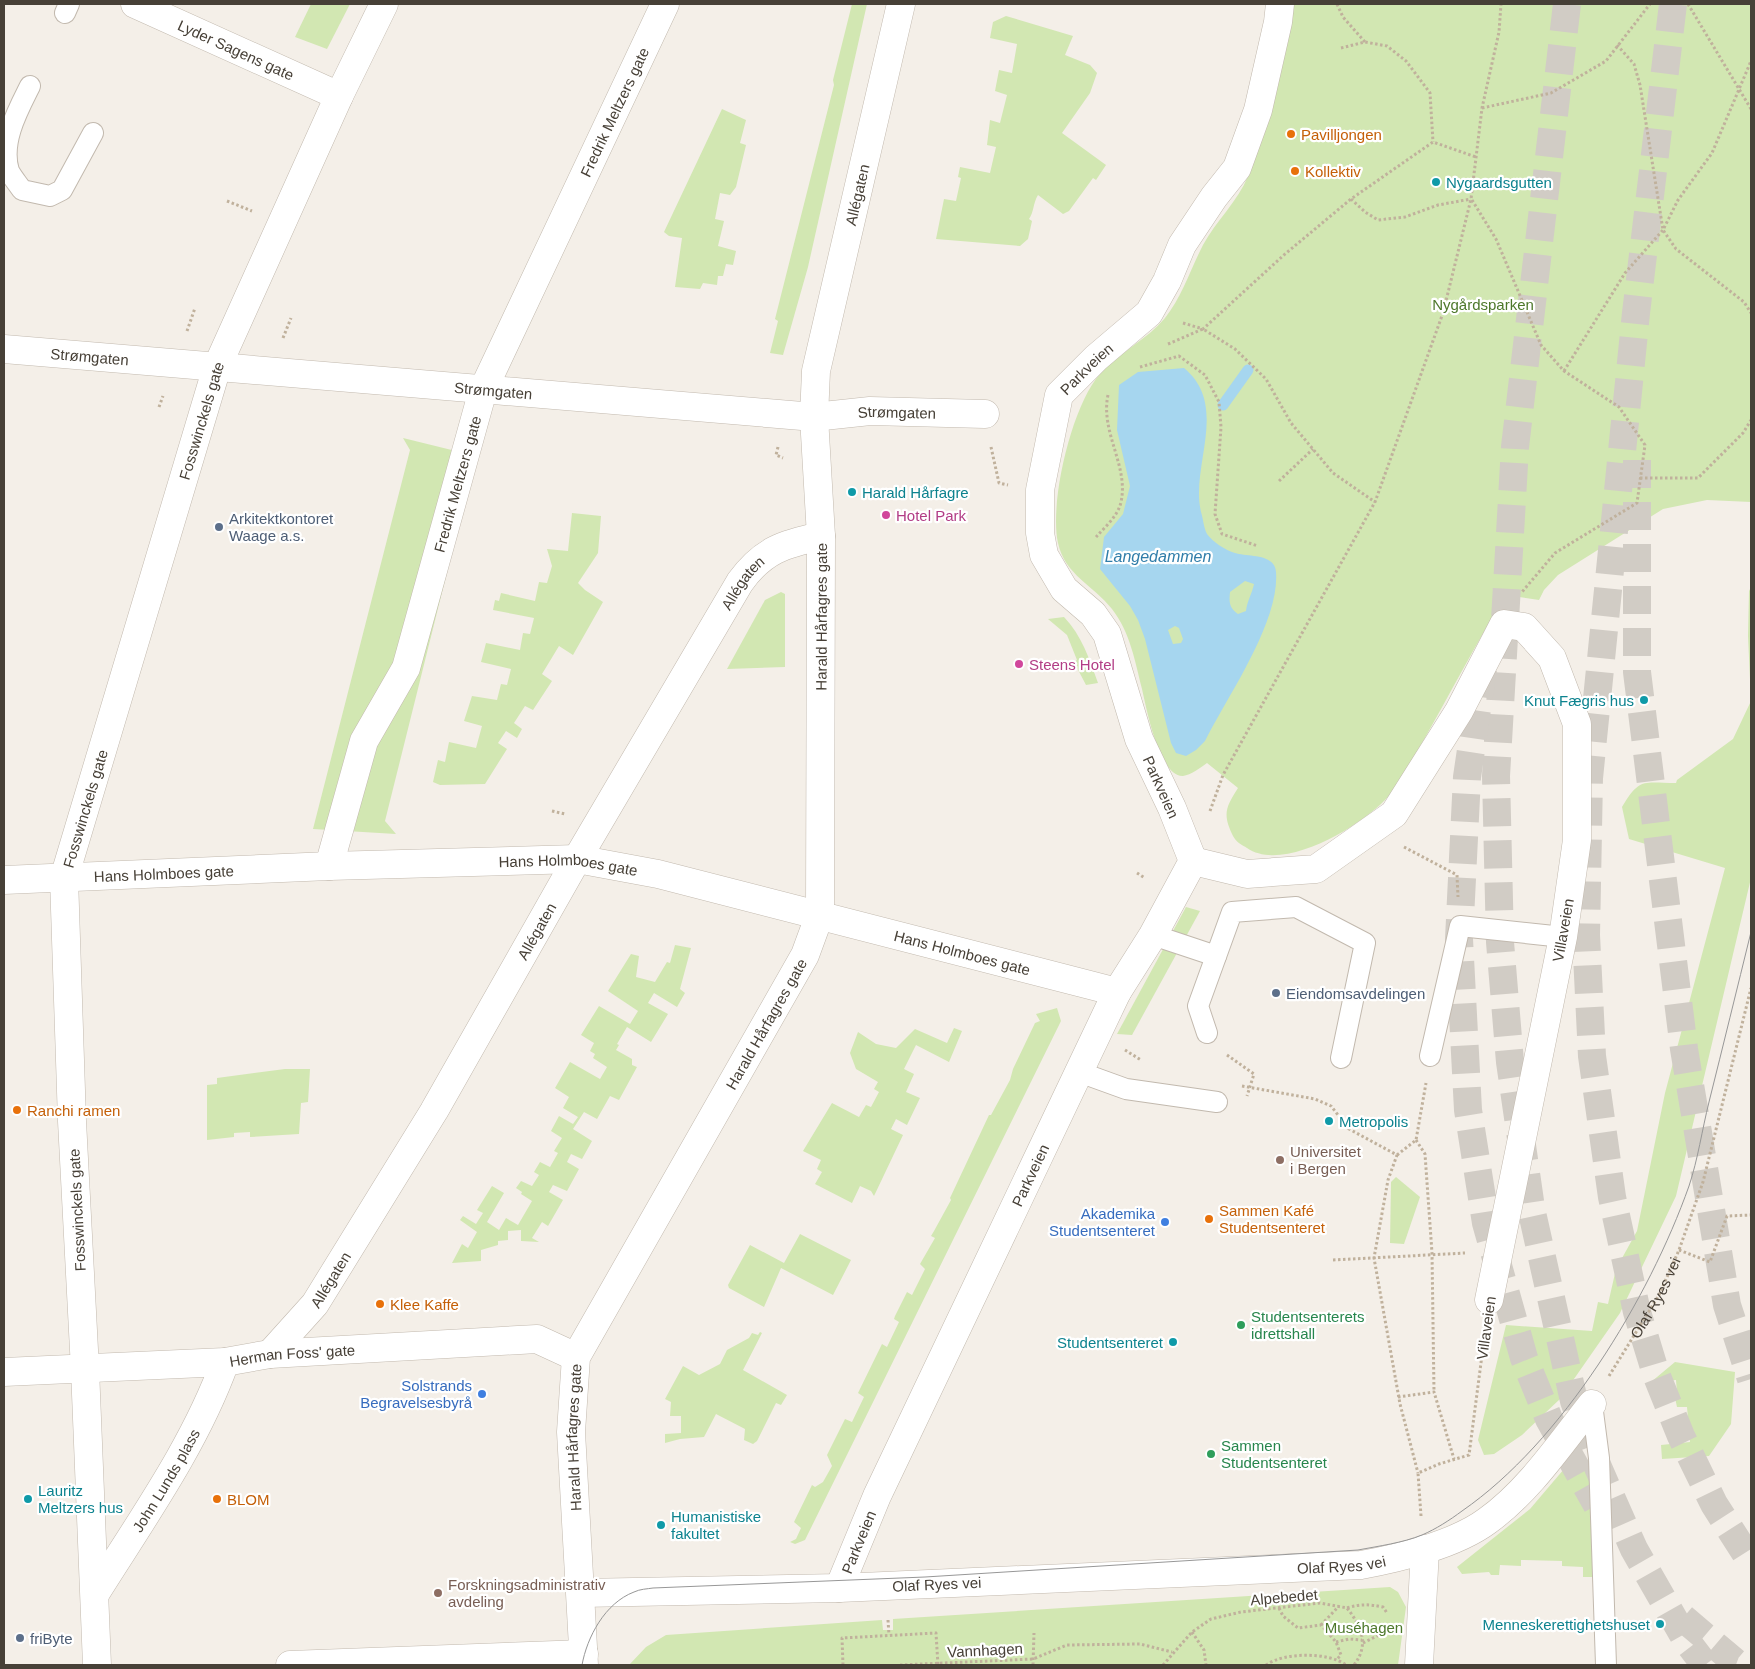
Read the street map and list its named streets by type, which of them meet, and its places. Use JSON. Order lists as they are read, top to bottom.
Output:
{
  "streets": {
    "street": [
      "Lyder Sagens gate",
      "Fredrik Meltzers gate",
      "Allégaten",
      "Strømgaten",
      "Parkveien",
      "Fosswinckels gate",
      "Harald Hårfagres gate",
      "Hans Holmboes gate",
      "Villaveien",
      "Olaf Ryes vei",
      "Herman Foss' gate",
      "John Lunds plass"
    ],
    "path": ["Alpebedet", "Vannhagen"]
  },
  "crossings": [
    ["Lyder Sagens gate", "Fosswinckels gate"],
    ["Fredrik Meltzers gate", "Strømgaten"],
    ["Fredrik Meltzers gate", "Hans Holmboes gate"],
    ["Allégaten", "Strømgaten"],
    ["Allégaten", "Harald Hårfagres gate"],
    ["Allégaten", "Hans Holmboes gate"],
    ["Allégaten", "Herman Foss' gate"],
    ["Strømgaten", "Fosswinckels gate"],
    ["Strømgaten", "Harald Hårfagres gate"],
    ["Parkveien", "Hans Holmboes gate"],
    ["Parkveien", "Olaf Ryes vei"],
    ["Fosswinckels gate", "Hans Holmboes gate"],
    ["Fosswinckels gate", "Herman Foss' gate"],
    ["Fosswinckels gate", "John Lunds plass"],
    ["Harald Hårfagres gate", "Hans Holmboes gate"],
    ["Harald Hårfagres gate", "Olaf Ryes vei"],
    ["Harald Hårfagres gate", "Herman Foss' gate"],
    ["Herman Foss' gate", "John Lunds plass"],
    ["Alpebedet", "Vannhagen"]
  ],
  "water": ["Langedammen"],
  "parks": ["Nygårdsparken", "Muséhagen"],
  "places": [
    "Pavilljongen",
    "Kollektiv",
    "Nygaardsgutten",
    "Harald Hårfagre",
    "Hotel Park",
    "Arkitektkontoret Waage a.s.",
    "Steens Hotel",
    "Knut Fægris hus",
    "Eiendomsavdelingen",
    "Ranchi ramen",
    "Metropolis",
    "Universitet i Bergen",
    "Sammen Kafé Studentsenteret",
    "Akademika Studentsenteret",
    "Klee Kaffe",
    "Studentsenterets idrettshall",
    "Studentsenteret",
    "Solstrands Begravelsesbyrå",
    "Sammen Studentsenteret",
    "Lauritz Meltzers hus",
    "BLOM",
    "Humanistiske fakultet",
    "Forskningsadministrativ avdeling",
    "Menneskerettighetshuset",
    "friByte"
  ]
}
